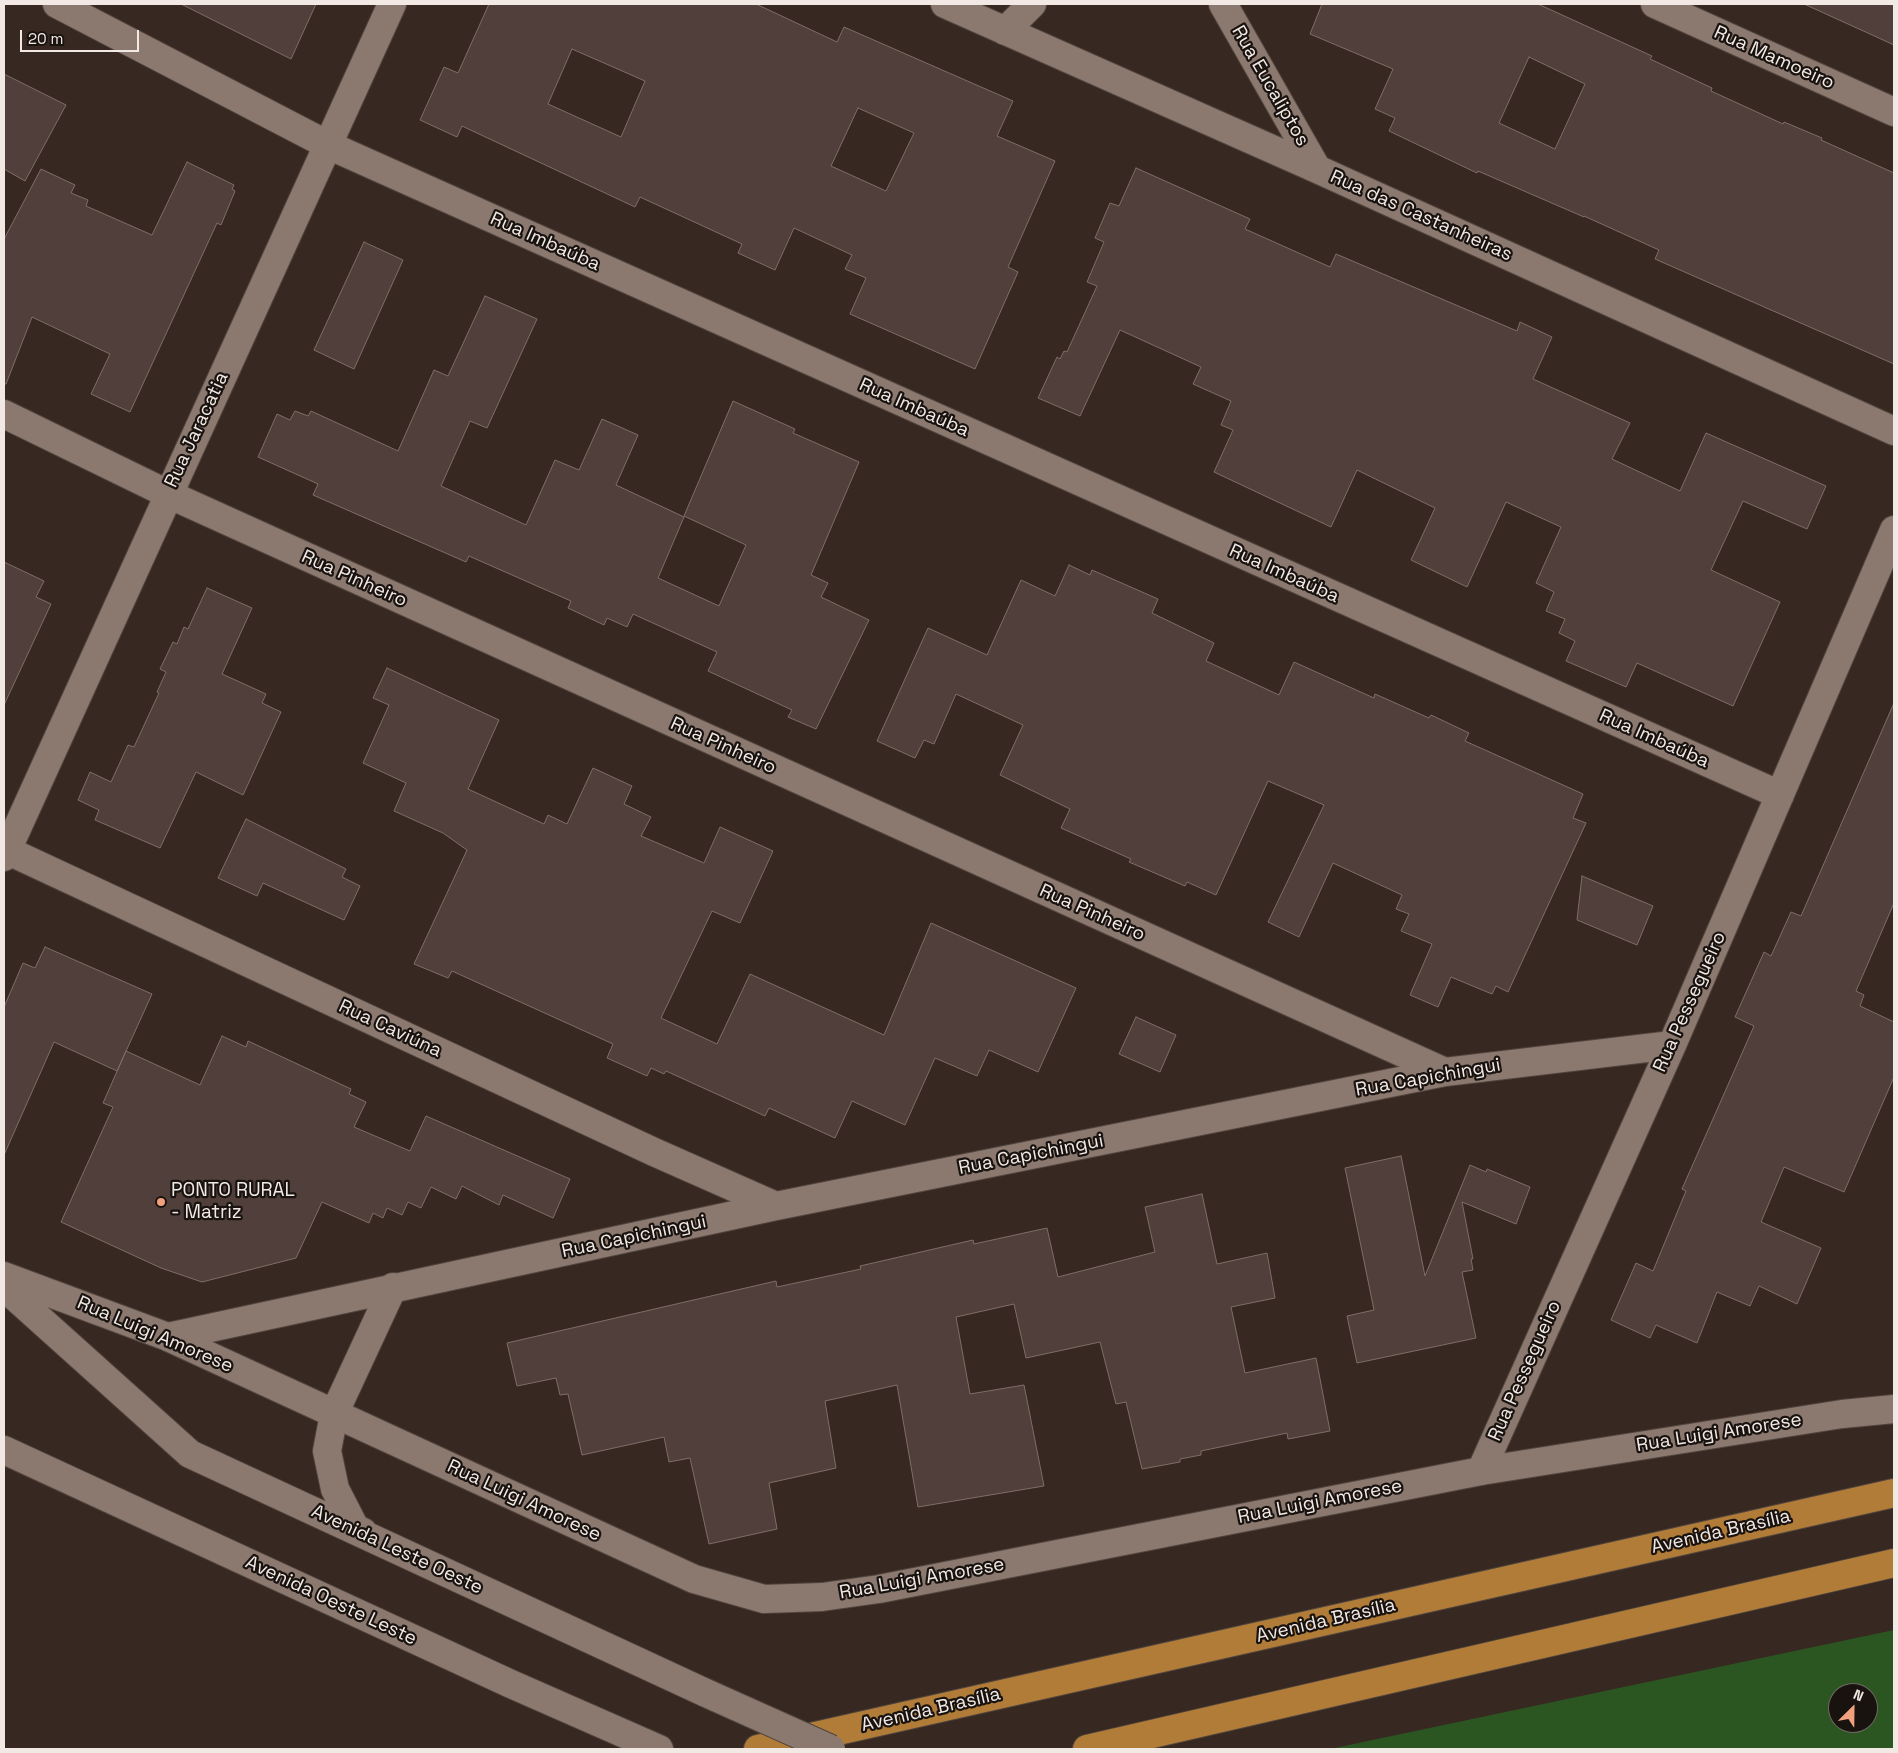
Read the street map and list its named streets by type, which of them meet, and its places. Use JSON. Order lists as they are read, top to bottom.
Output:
{
  "streets": {
    "highway": ["Avenida Brasília"],
    "street": [
      "Rua Mamoeiro",
      "Rua Eucaliptos",
      "Rua das Castanheiras",
      "Rua Imbaúba",
      "Rua Jaracatia",
      "Rua Pinheiro",
      "Rua Pessegueiro",
      "Rua Caviúna",
      "Rua Capichingui",
      "Rua Luigi Amorese",
      "Avenida Leste Oeste",
      "Avenida Oeste Leste"
    ]
  },
  "crossings": [
    ["Rua Eucaliptos", "Rua das Castanheiras"],
    ["Rua Imbaúba", "Rua Jaracatia"],
    ["Rua Imbaúba", "Rua Pessegueiro"],
    ["Rua Jaracatia", "Rua Pinheiro"],
    ["Rua Jaracatia", "Rua Caviúna"],
    ["Rua Pinheiro", "Rua Capichingui"],
    ["Rua Pessegueiro", "Rua Capichingui"],
    ["Rua Pessegueiro", "Rua Luigi Amorese"],
    ["Rua Caviúna", "Rua Capichingui"],
    ["Rua Capichingui", "Rua Luigi Amorese"]
  ],
  "places": ["PONTO RURAL - Matriz"],
  "scale_bar": "20 m",
  "north": "top right"
}
